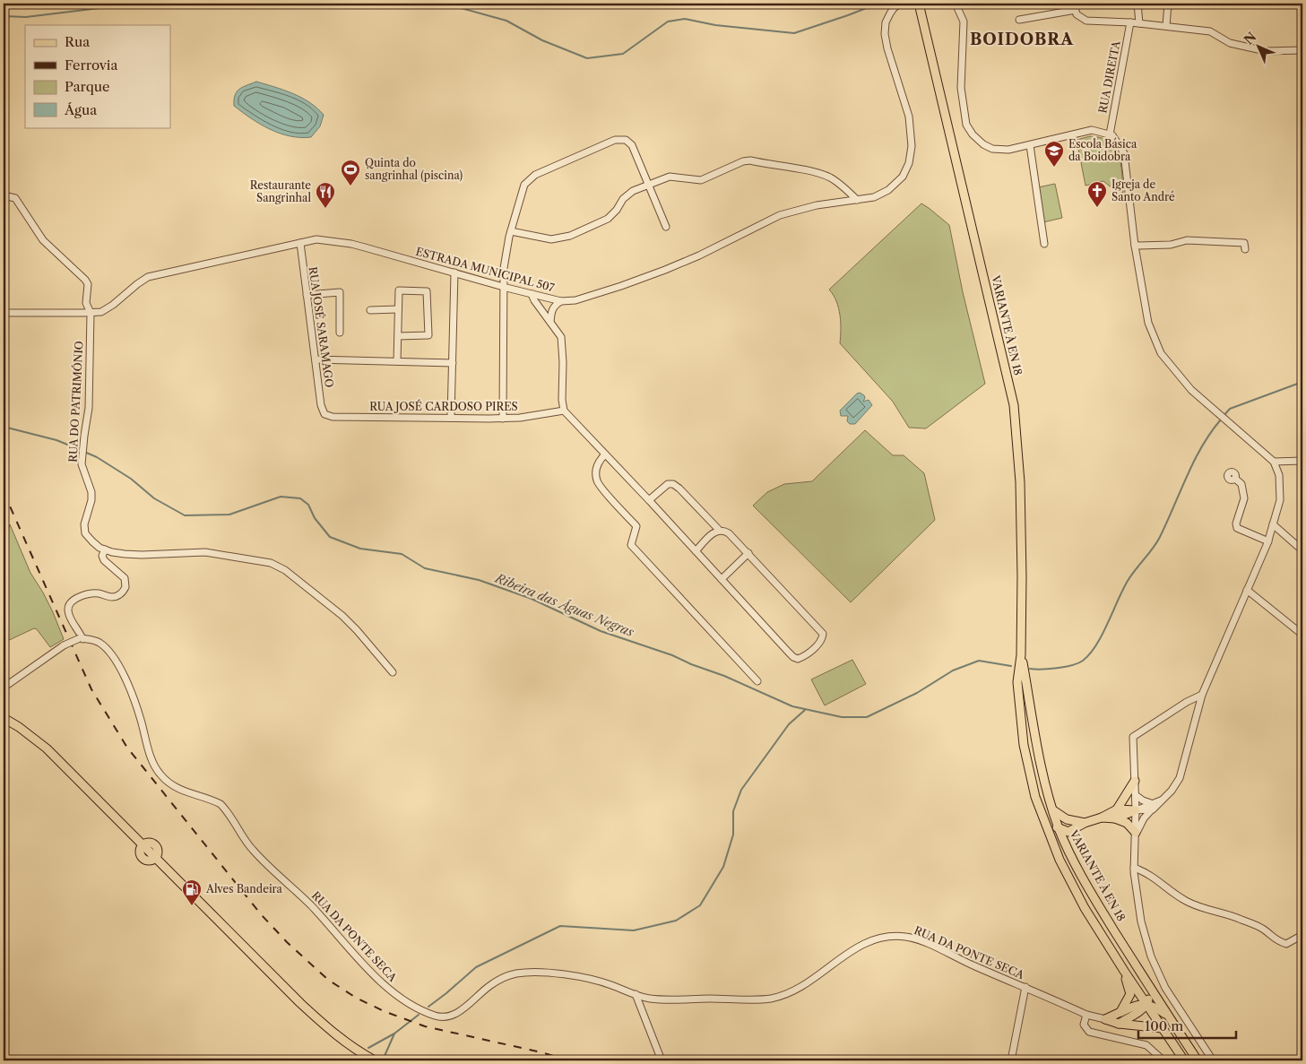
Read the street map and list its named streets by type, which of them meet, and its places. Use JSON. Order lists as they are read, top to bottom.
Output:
{
  "streets": {
    "main road": ["VARIANTE À EN 18"],
    "street": [
      "RUA DIREITA",
      "ESTRADA MUNICIPAL 507",
      "RUA JOSÉ SARAMAGO",
      "RUA DO PATRIMÓNIO",
      "RUA JOSÉ CARDOSO PIRES",
      "RUA DA PONTE SECA"
    ]
  },
  "crossings": [
    ["ESTRADA MUNICIPAL 507", "RUA JOSÉ SARAMAGO"],
    ["ESTRADA MUNICIPAL 507", "RUA DO PATRIMÓNIO"],
    ["RUA JOSÉ SARAMAGO", "RUA JOSÉ CARDOSO PIRES"]
  ],
  "districts": ["BOIDOBRA"],
  "water": ["Ribeira das Águas Negras"],
  "places": {
    "school or university": ["Escola Básica da Boidobra"],
    "sports": ["Quinta do sangrinhal (piscina)"],
    "church": ["Igreja de Santo André"],
    "restaurant": ["Restaurante Sangrinhal"],
    "fuel station": ["Alves Bandeira"]
  },
  "legend": [
    "Rua",
    "Ferrovia",
    "Parque",
    "Água"
  ],
  "scale_bar": "100 m",
  "north": "top left"
}
